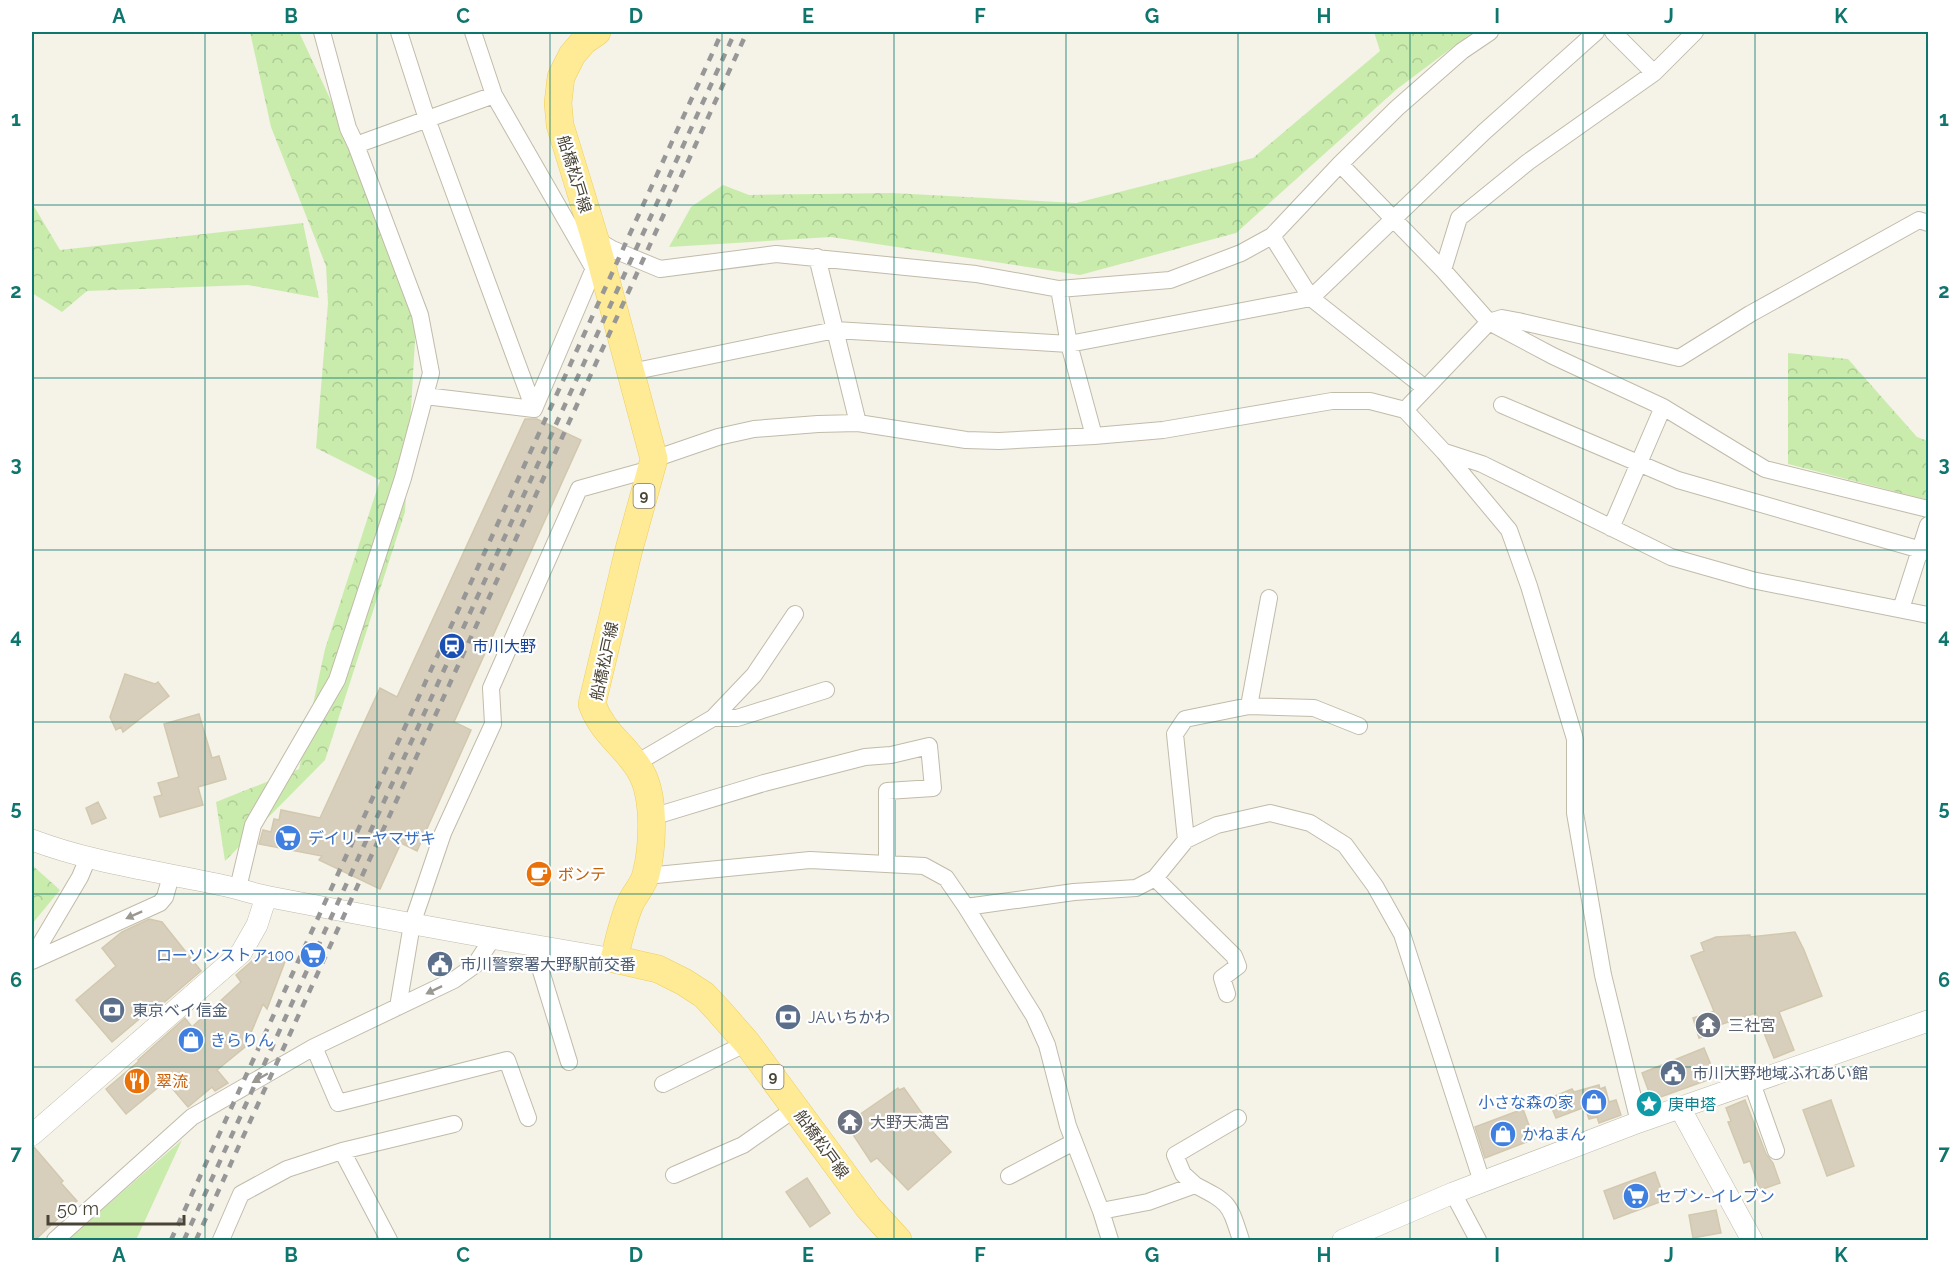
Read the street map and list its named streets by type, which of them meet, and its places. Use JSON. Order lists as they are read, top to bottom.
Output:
{
  "streets": {
    "main road": ["船橋松戸線", "9"]
  },
  "places": {
    "station": ["市川大野"],
    "supermarket": ["デイリーヤマザキ", "ローソンストア100", "セブン-イレブン"],
    "cafe": ["ボンテ"],
    "public building": ["市川警察署大野駅前交番", "市川大野地域ふれあい館"],
    "bank": ["東京ベイ信金", "JAいちかわ"],
    "temple": ["三社宮", "大野天満宮"],
    "shop": ["きらりん", "小さな森の家", "かねまん"],
    "restaurant": ["翠流"],
    "place": ["庚申塔"]
  },
  "scale_bar": "50 m",
  "grid": {
    "columns": [
      "A",
      "B",
      "C",
      "D",
      "E",
      "F",
      "G",
      "H",
      "I",
      "J",
      "K"
    ],
    "rows": [
      "1",
      "2",
      "3",
      "4",
      "5",
      "6",
      "7"
    ]
  }
}
